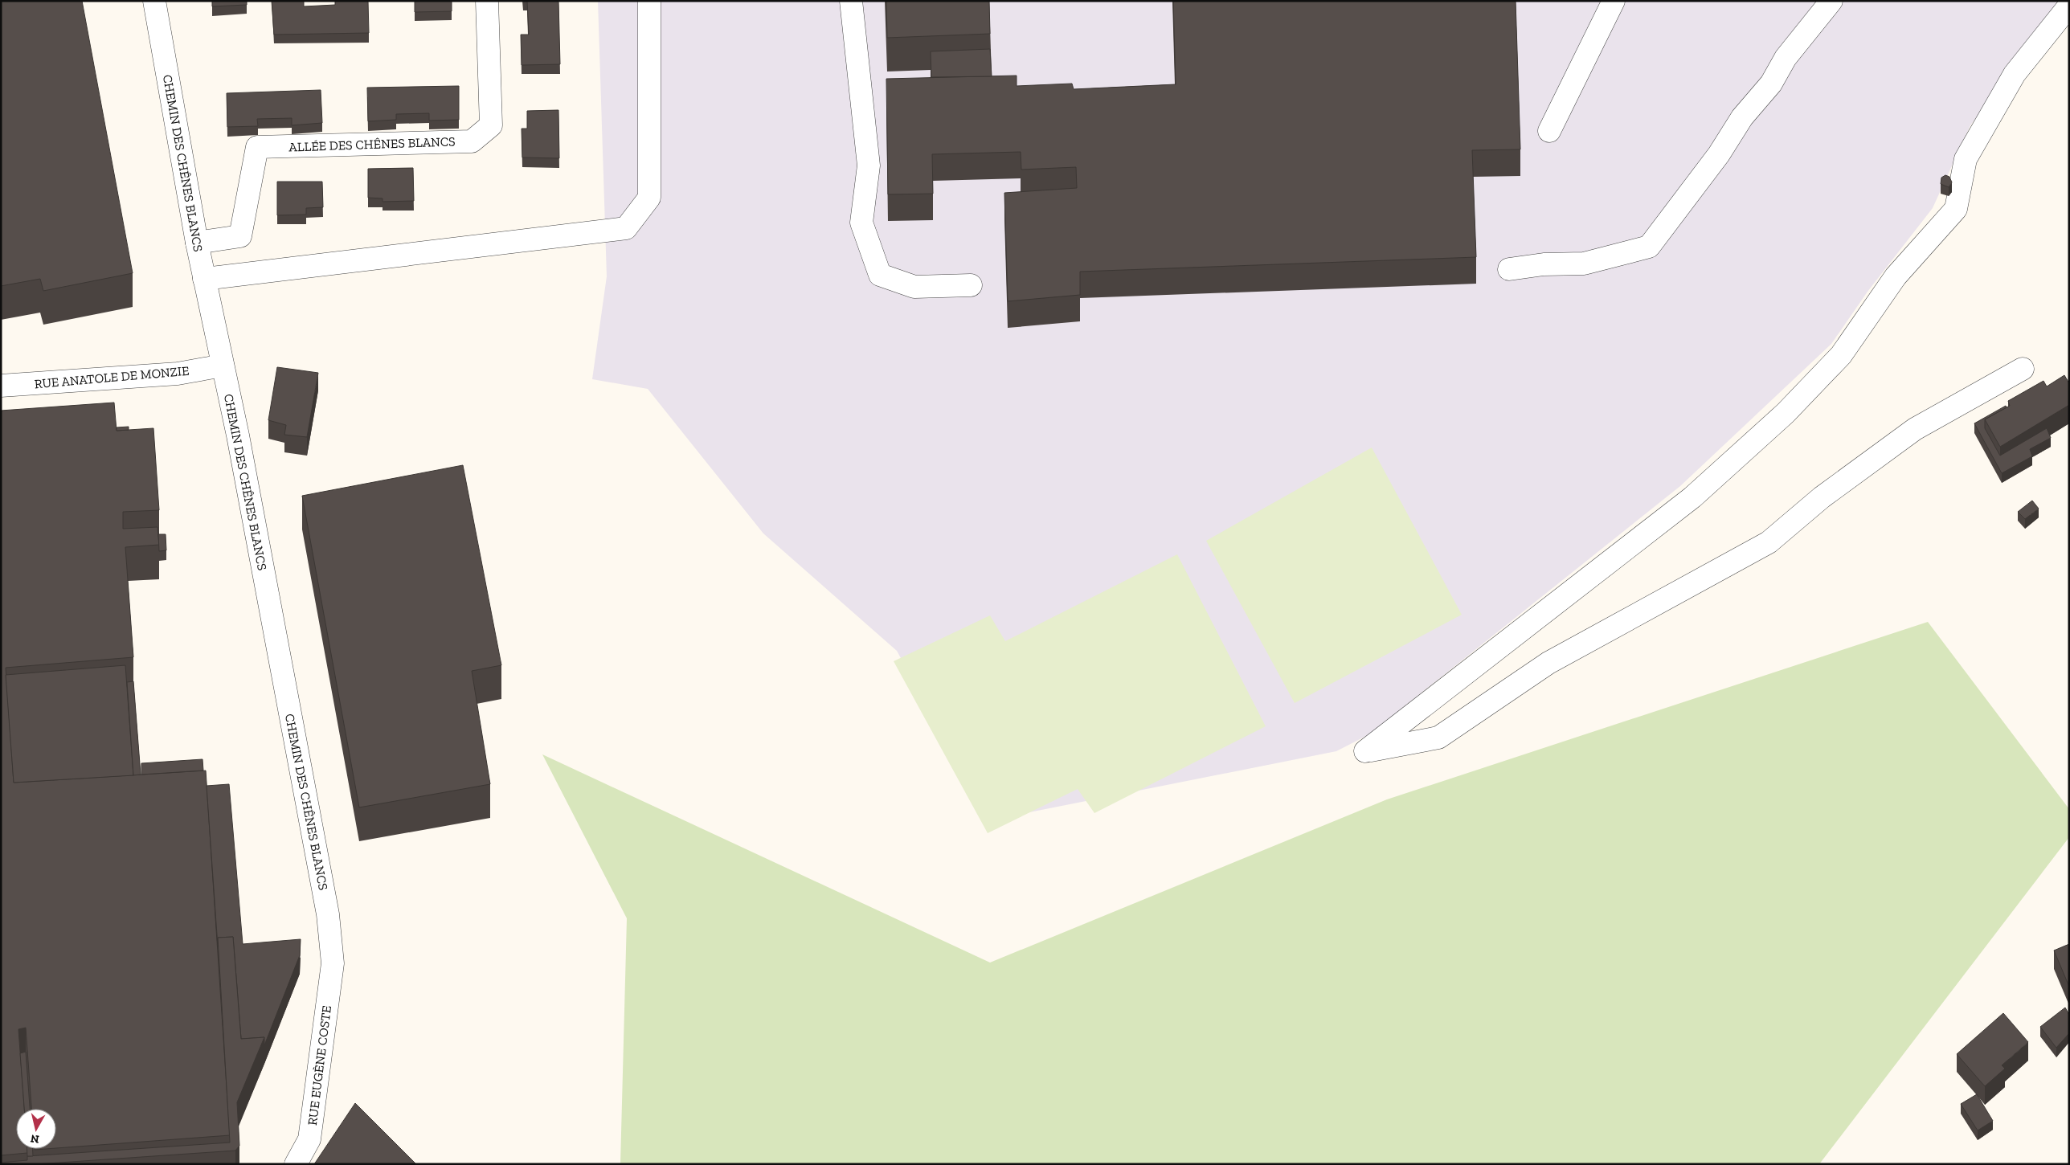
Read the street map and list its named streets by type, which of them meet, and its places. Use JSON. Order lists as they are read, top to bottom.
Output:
{
  "streets": {
    "street": [
      "ALLÉE DES CHÊNES BLANCS",
      "CHEMIN DES CHÊNES BLANCS",
      "RUE ANATOLE DE MONZIE",
      "RUE EUGÈNE COSTE"
    ]
  },
  "crossings": [
    ["ALLÉE DES CHÊNES BLANCS", "CHEMIN DES CHÊNES BLANCS"],
    ["CHEMIN DES CHÊNES BLANCS", "RUE ANATOLE DE MONZIE"],
    ["CHEMIN DES CHÊNES BLANCS", "RUE EUGÈNE COSTE"]
  ],
  "north": "bottom"
}
